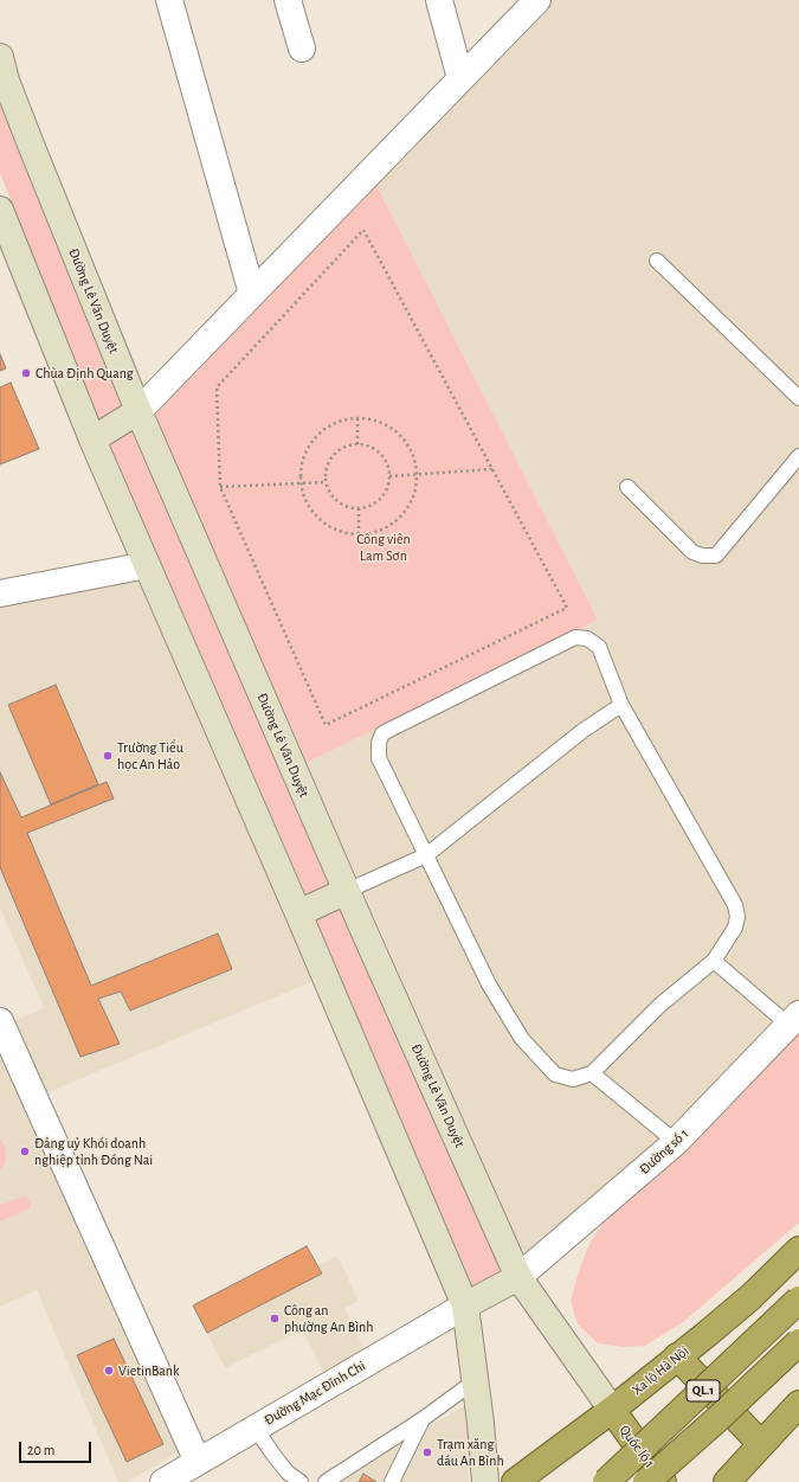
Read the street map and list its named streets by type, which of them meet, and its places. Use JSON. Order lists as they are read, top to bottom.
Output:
{
  "streets": {
    "highway": ["Xa lộ Hà Nội", "QL.1", "Quốc lộ 1"],
    "main road": ["Đường Lê Văn Duyệt"],
    "street": ["Đường số 1", "Đường Mạc Đĩnh Chi"]
  },
  "crossings": [
    ["Đường Lê Văn Duyệt", "Đường số 1"],
    ["Đường Lê Văn Duyệt", "Xa lộ Hà Nội"],
    ["Đường Lê Văn Duyệt", "Quốc lộ 1"],
    ["Xa lộ Hà Nội", "Quốc lộ 1"]
  ],
  "parks": ["Công viên Lam Sơn"],
  "places": [
    "Chùa Định Quang",
    "Trường Tiểu học An Hảo",
    "Đảng uỷ Khối doanh nghiệp tỉnh Đồng Nai",
    "Công an phường An Bình",
    "VietinBank",
    "Trạm xăng dầu An Bình"
  ],
  "scale_bar": "20 m"
}
